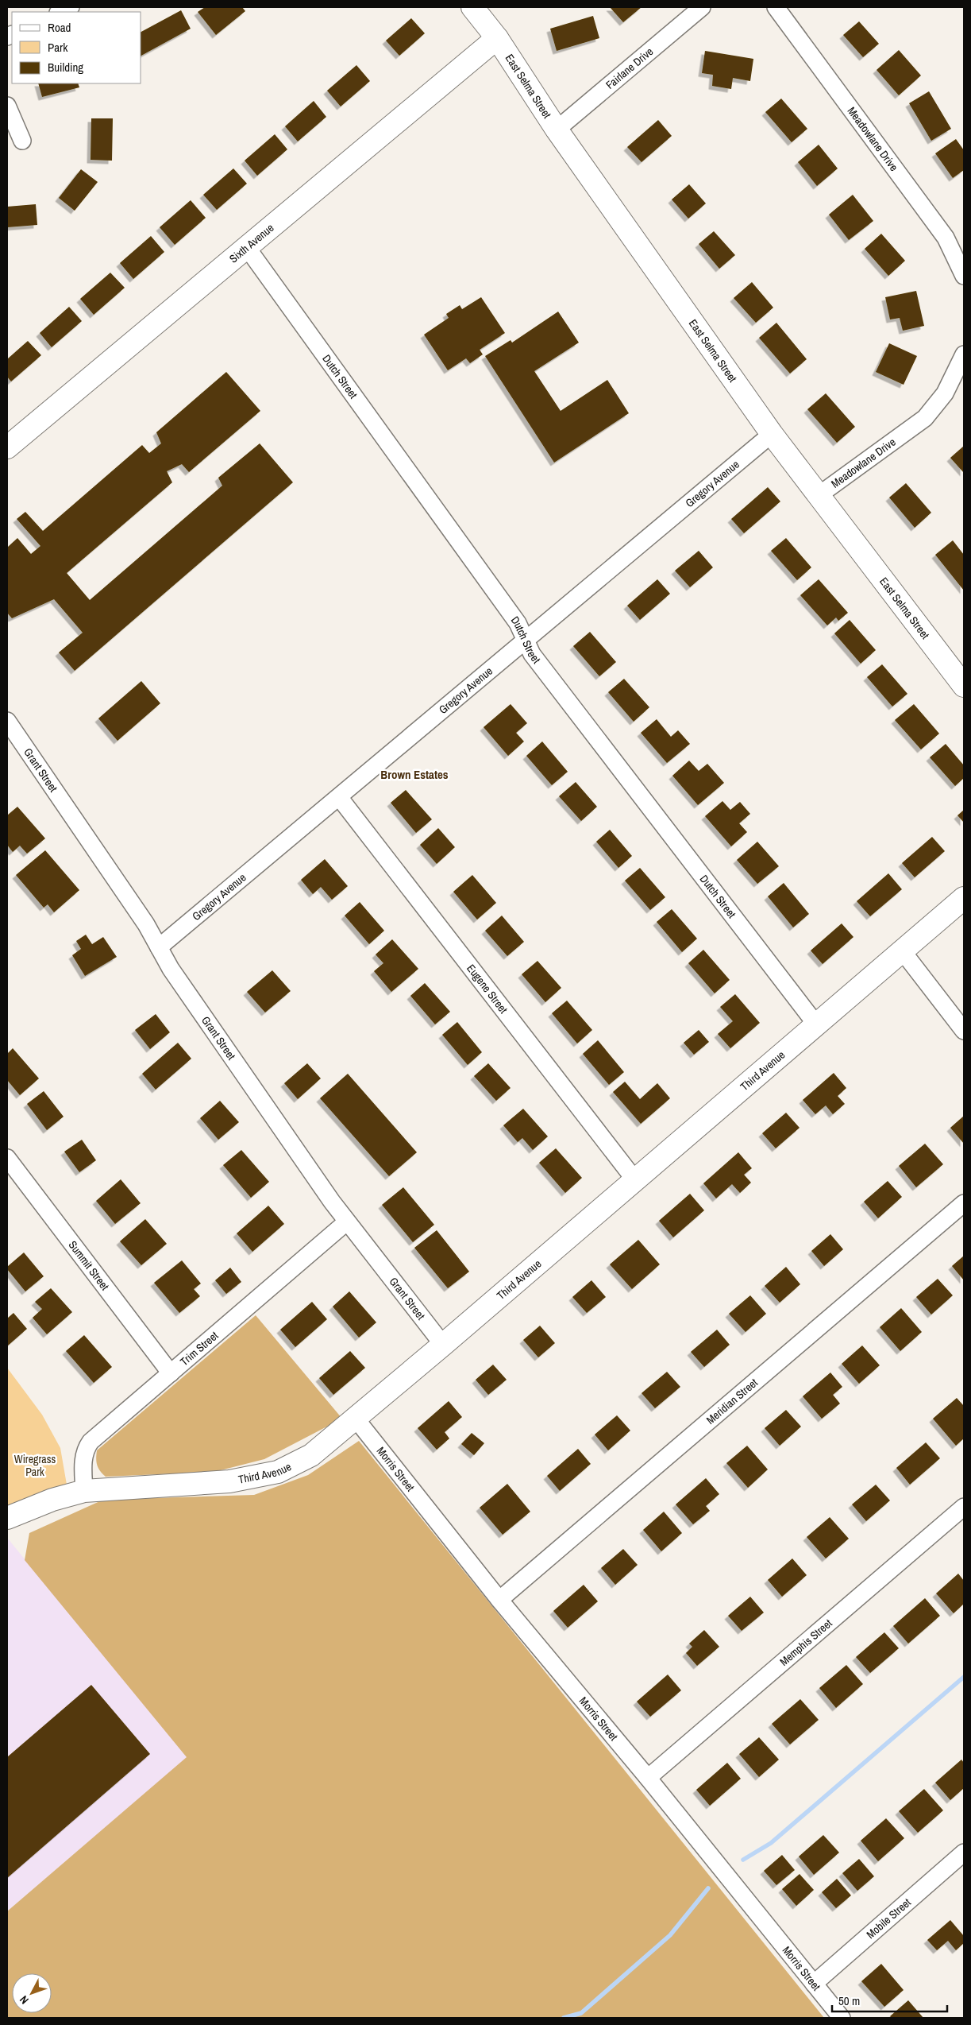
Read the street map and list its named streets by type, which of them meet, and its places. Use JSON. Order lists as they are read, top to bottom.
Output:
{
  "streets": {
    "street": [
      "Fairlane Drive",
      "East Selma Street",
      "Meadowlane Drive",
      "Sixth Avenue",
      "Dutch Street",
      "Gregory Avenue",
      "Grant Street",
      "Eugene Street",
      "Third Avenue",
      "Summit Street",
      "Trim Street",
      "Meridian Street",
      "Morris Street",
      "Memphis Street",
      "Mobile Street"
    ]
  },
  "crossings": [
    ["Fairlane Drive", "East Selma Street"],
    ["East Selma Street", "Meadowlane Drive"],
    ["East Selma Street", "Sixth Avenue"],
    ["East Selma Street", "Gregory Avenue"],
    ["Sixth Avenue", "Dutch Street"],
    ["Dutch Street", "Gregory Avenue"],
    ["Dutch Street", "Third Avenue"],
    ["Gregory Avenue", "Grant Street"],
    ["Gregory Avenue", "Eugene Street"],
    ["Grant Street", "Third Avenue"],
    ["Grant Street", "Trim Street"],
    ["Eugene Street", "Third Avenue"],
    ["Third Avenue", "Trim Street"],
    ["Third Avenue", "Morris Street"],
    ["Summit Street", "Trim Street"],
    ["Meridian Street", "Morris Street"],
    ["Morris Street", "Memphis Street"],
    ["Morris Street", "Mobile Street"]
  ],
  "districts": ["Brown Estates"],
  "parks": ["Wiregrass Park"],
  "legend": ["Road", "Park", "Building"],
  "scale_bar": "50 m",
  "north": "bottom left"
}
